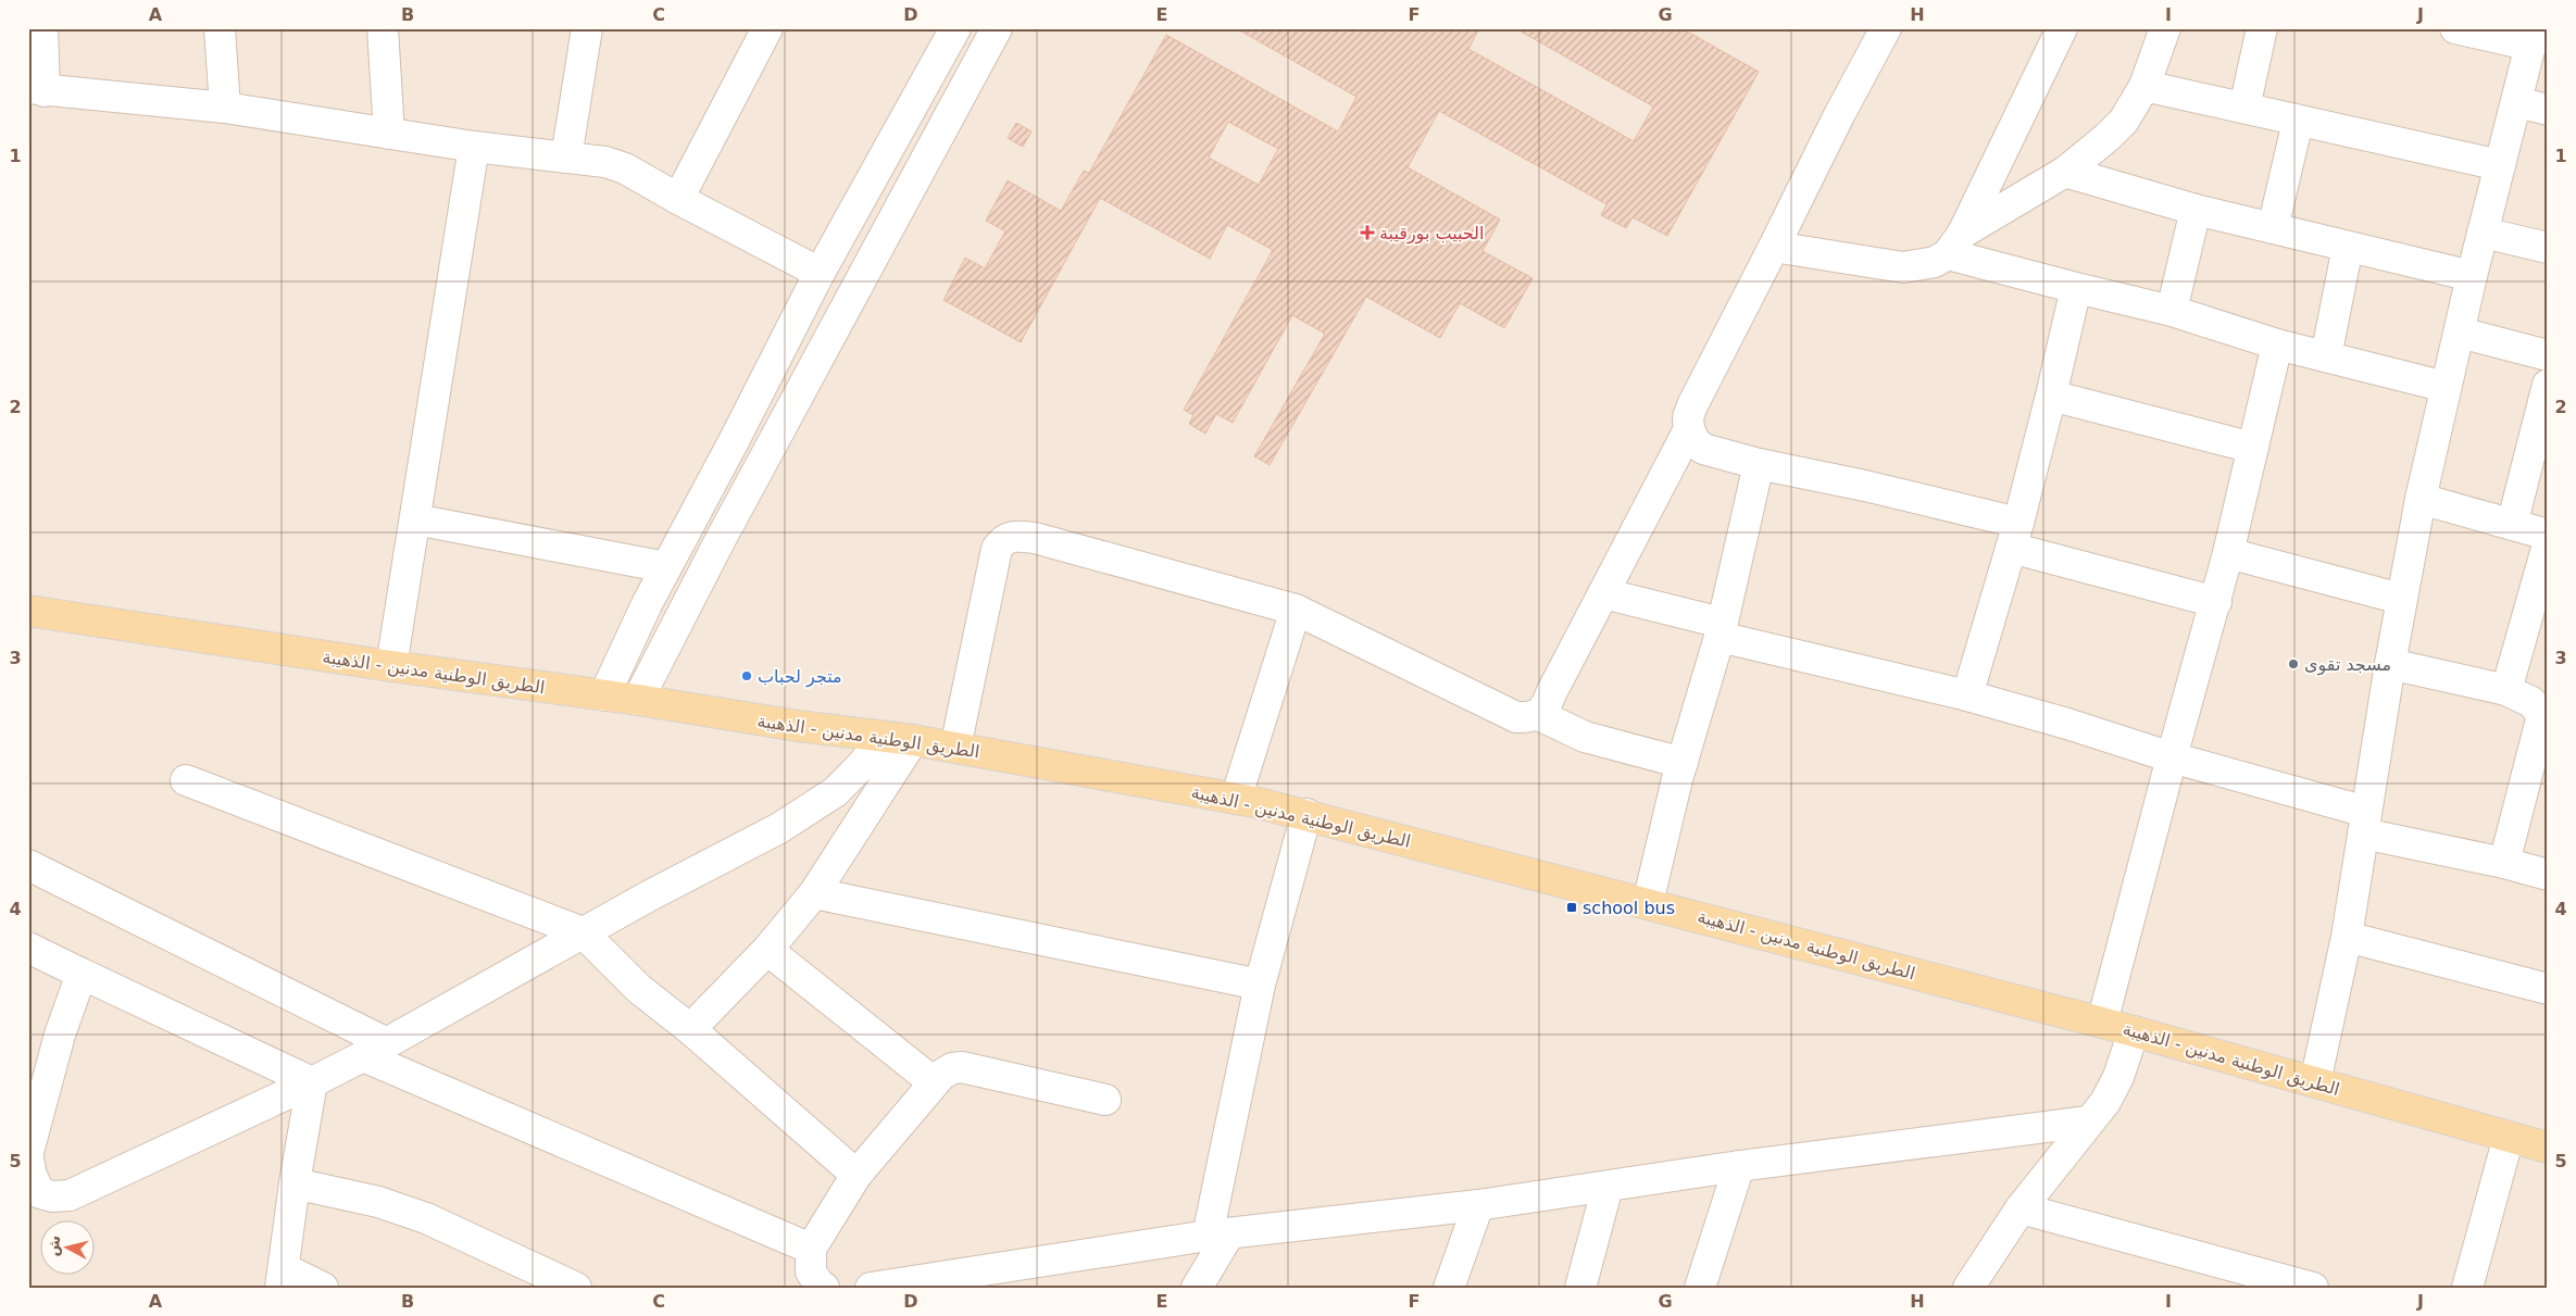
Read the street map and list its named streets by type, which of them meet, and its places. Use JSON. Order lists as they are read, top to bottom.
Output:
{
  "streets": {
    "main road": ["الطريق الوطنية مدنين - الذهيبة"]
  },
  "places": {
    "health": ["الحبيب بورقيبة"],
    "other": ["مسجد تقوى", "متجر لحباب"],
    "transit": ["school bus"]
  },
  "north": "left",
  "grid": {
    "columns": [
      "A",
      "B",
      "C",
      "D",
      "E",
      "F",
      "G",
      "H",
      "I",
      "J"
    ],
    "rows": [
      "1",
      "2",
      "3",
      "4",
      "5"
    ]
  }
}
